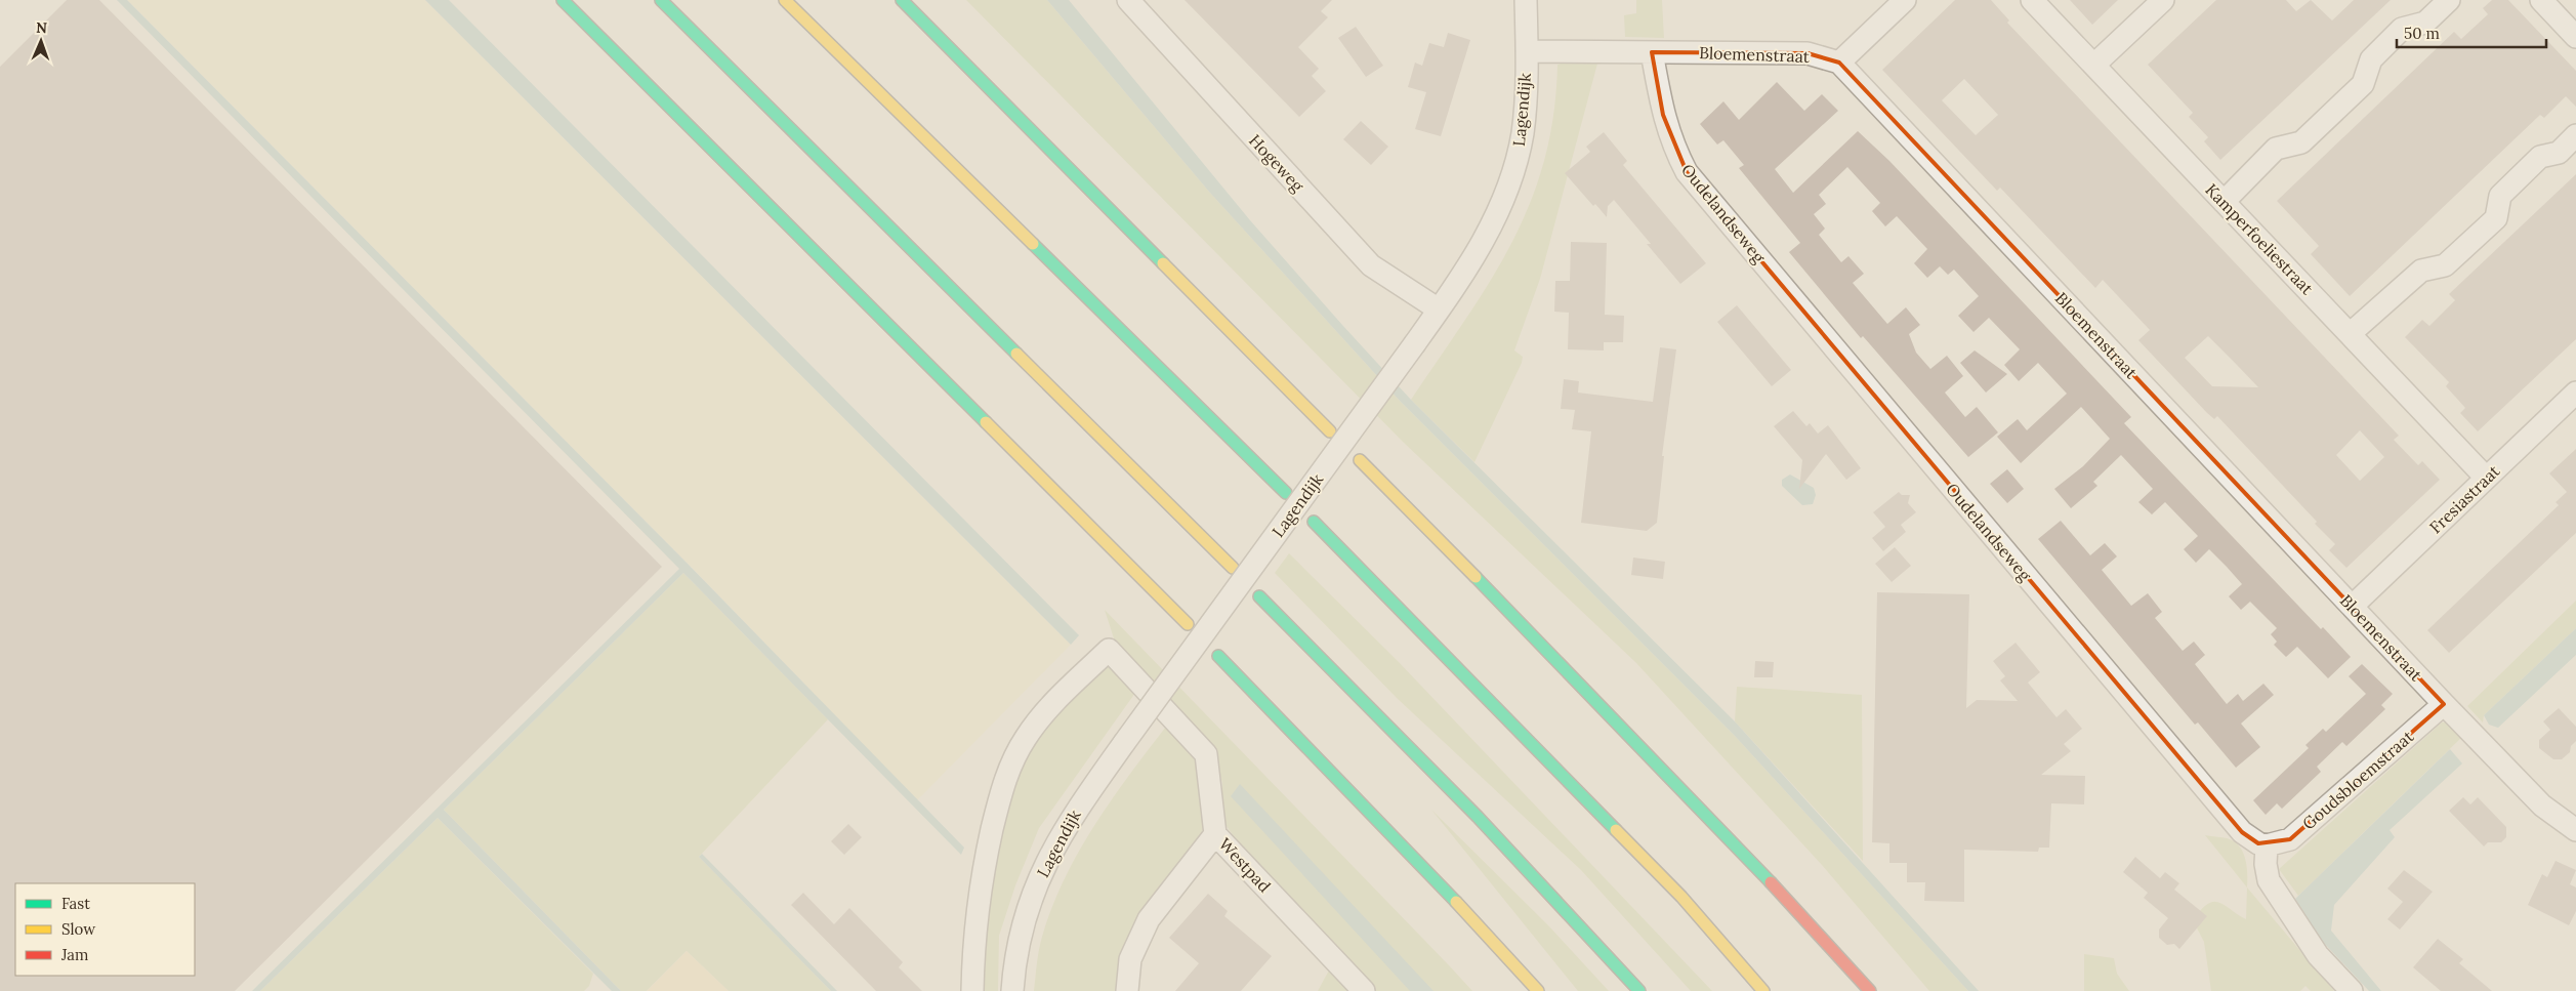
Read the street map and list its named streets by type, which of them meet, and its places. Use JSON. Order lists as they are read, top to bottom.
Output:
{
  "streets": {
    "street": [
      "Bloemenstraat",
      "Lagendijk",
      "Hogeweg",
      "Oudelandseweg",
      "Kamperfoeliestraat",
      "Fresiastraat",
      "Goudsbloemstraat",
      "Westpad"
    ]
  },
  "crossings": [
    ["Bloemenstraat", "Lagendijk"],
    ["Bloemenstraat", "Oudelandseweg"],
    ["Bloemenstraat", "Fresiastraat"],
    ["Bloemenstraat", "Goudsbloemstraat"],
    ["Lagendijk", "Hogeweg"],
    ["Oudelandseweg", "Goudsbloemstraat"],
    ["Kamperfoeliestraat", "Fresiastraat"]
  ],
  "legend": ["Fast", "Slow", "Jam"],
  "scale_bar": "50 m",
  "north": "top"
}
